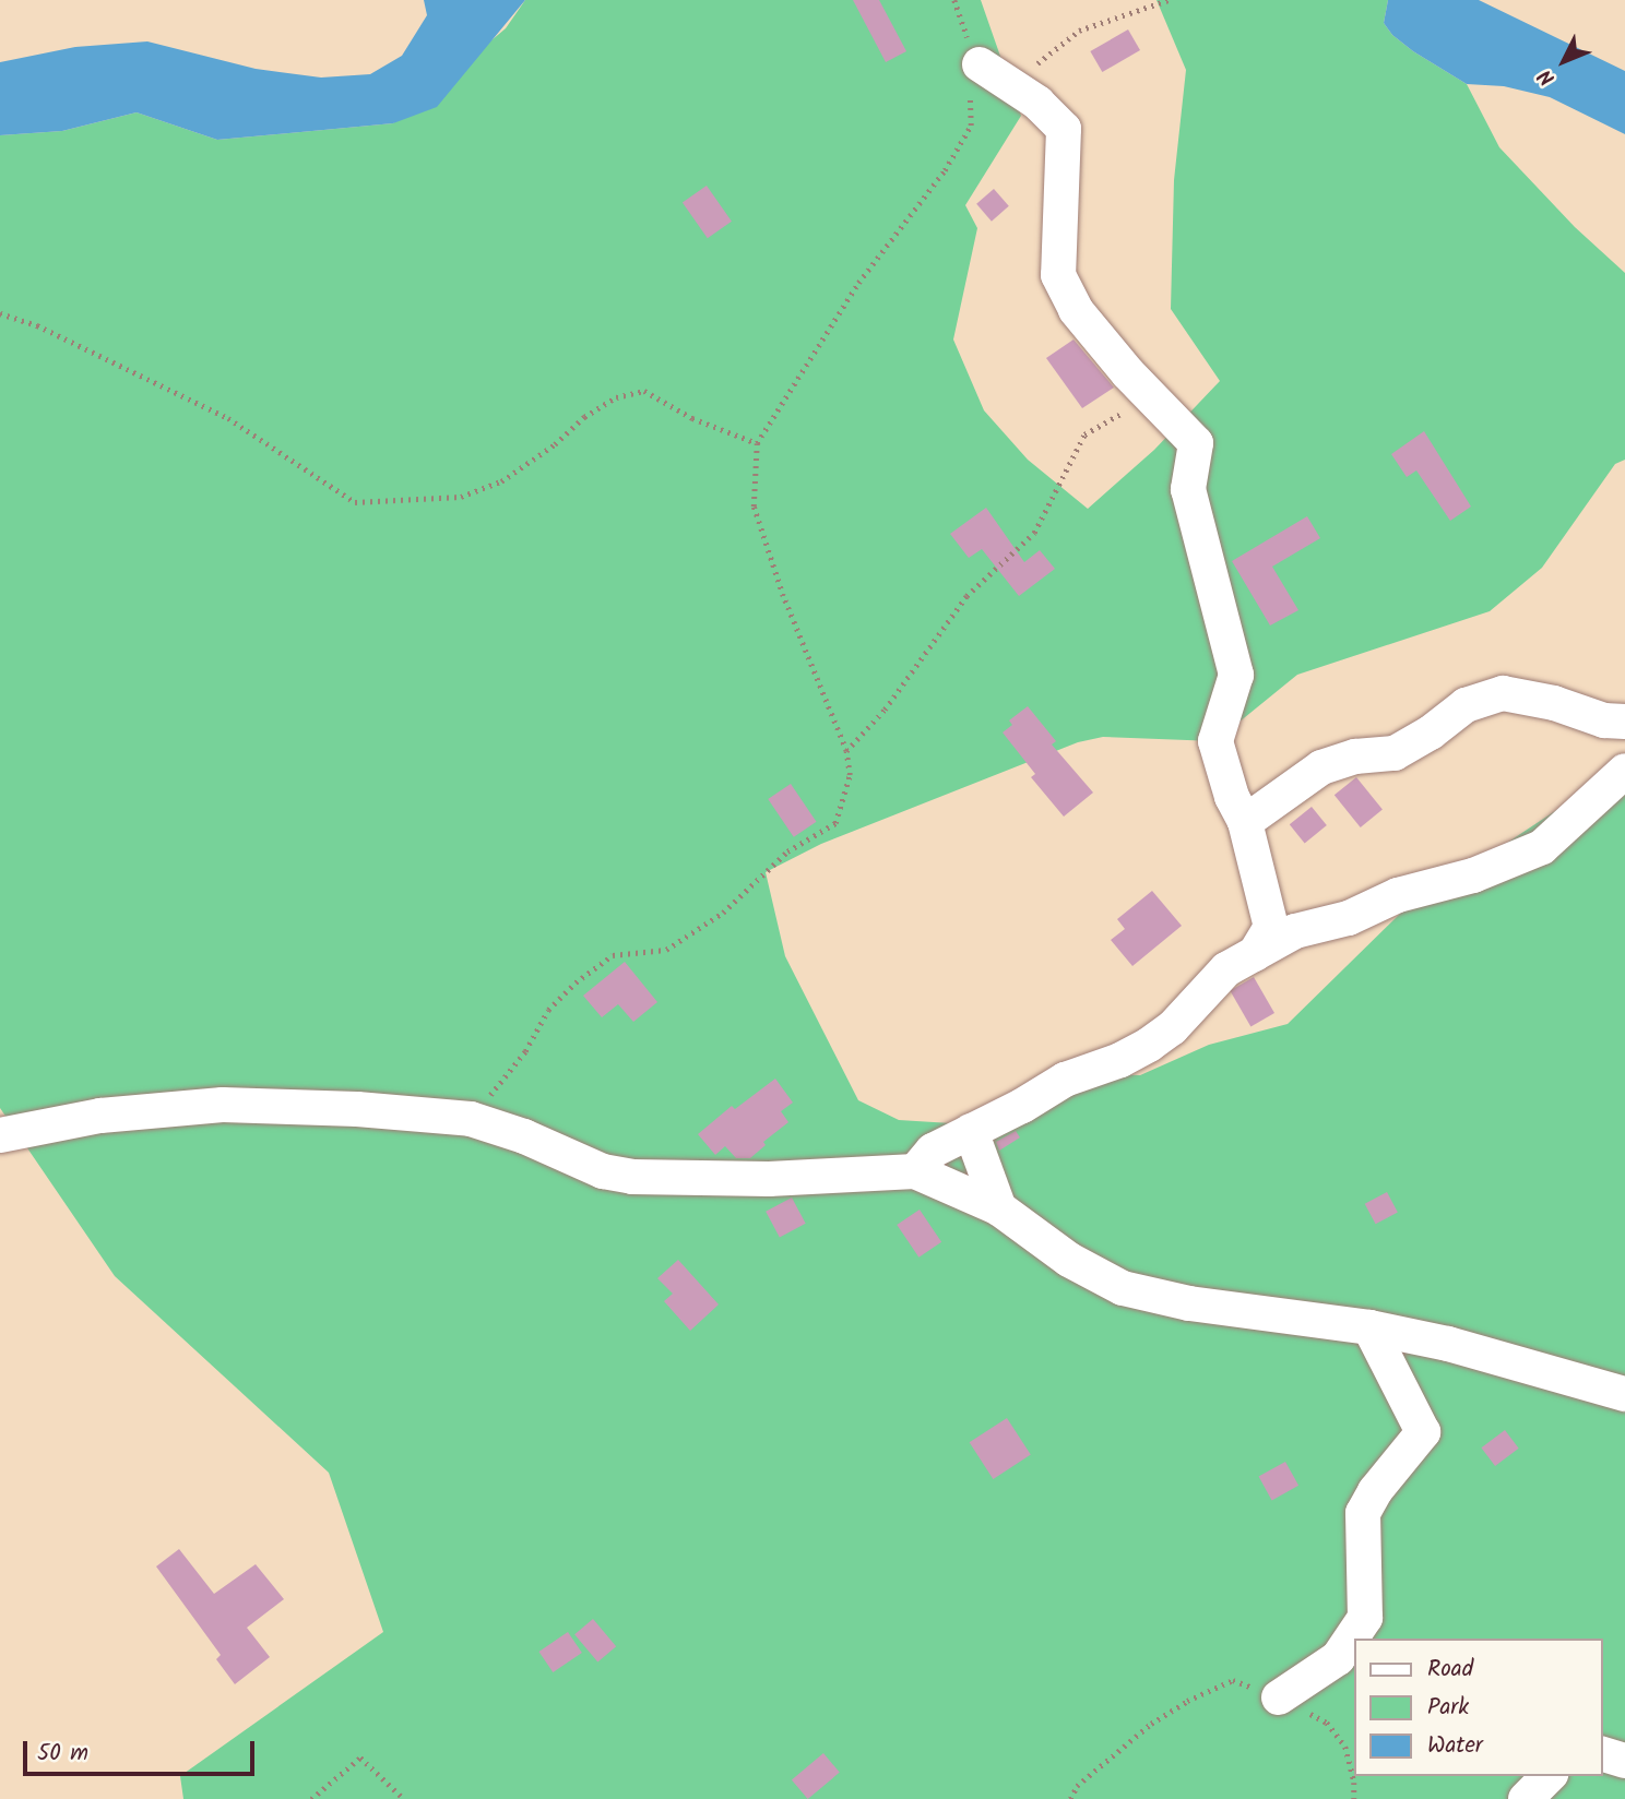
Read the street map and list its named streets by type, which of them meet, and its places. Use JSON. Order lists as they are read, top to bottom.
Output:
{
  "legend": ["Road", "Park", "Water"],
  "scale_bar": "50 m",
  "north": "bottom left"
}
